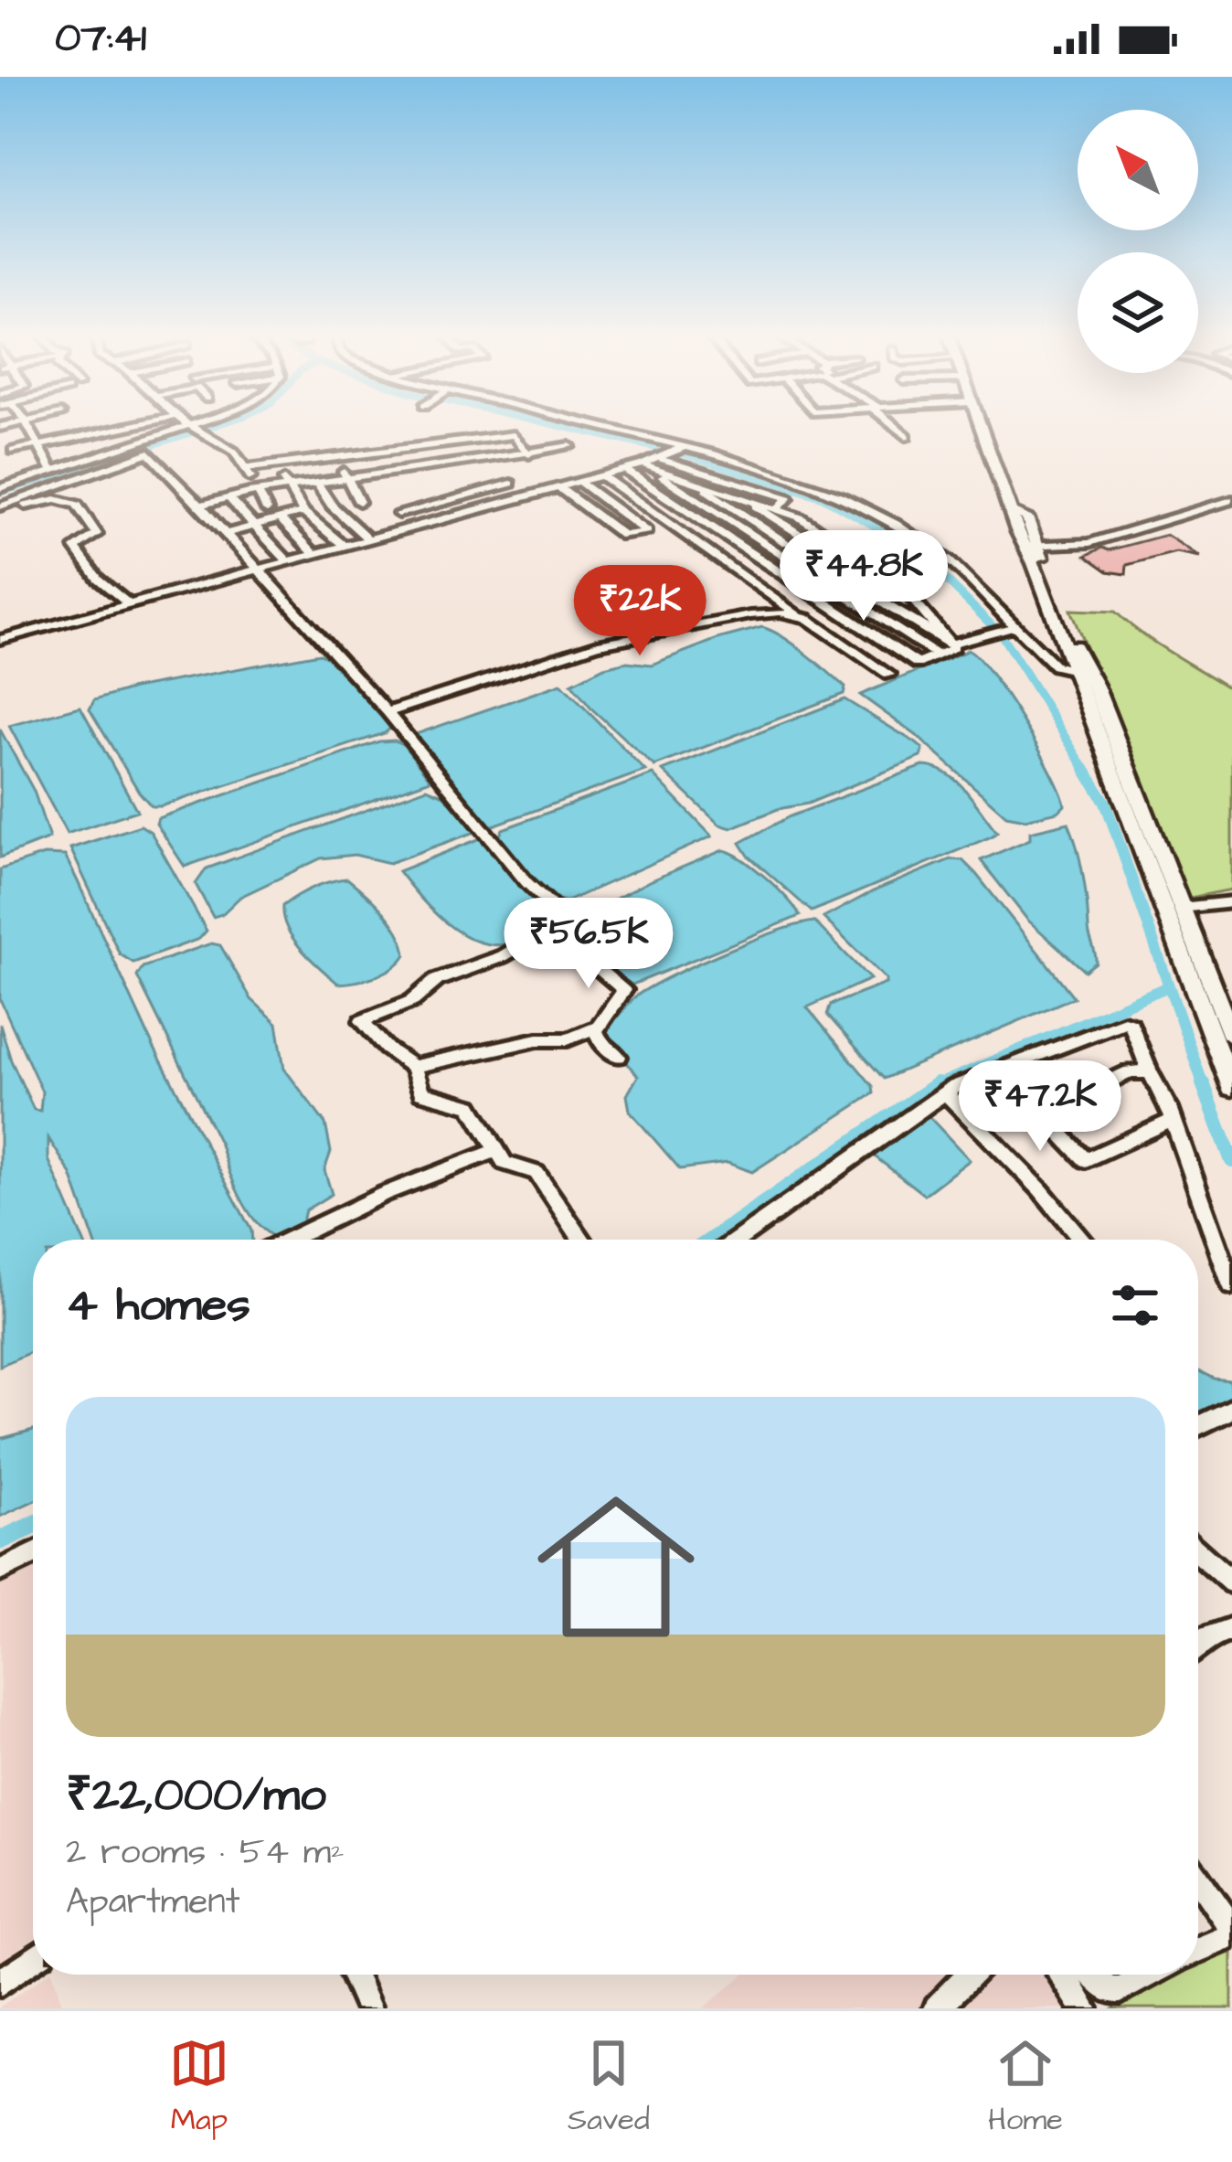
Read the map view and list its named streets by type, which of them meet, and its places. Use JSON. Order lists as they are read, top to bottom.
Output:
{
  "north": "top left",
  "page": {
    "status": "07:41",
    "price": [
      "₹44.8K",
      "₹22K",
      "₹56.5K",
      "₹47.2K"
    ],
    "heading": "4 homes",
    "list": [
      {
        "name": "₹22,000/mo",
        "note": "2 rooms · 54 m² · Apartment"
      }
    ],
    "tabs": ["Map", "Saved", "Home"]
  }
}
